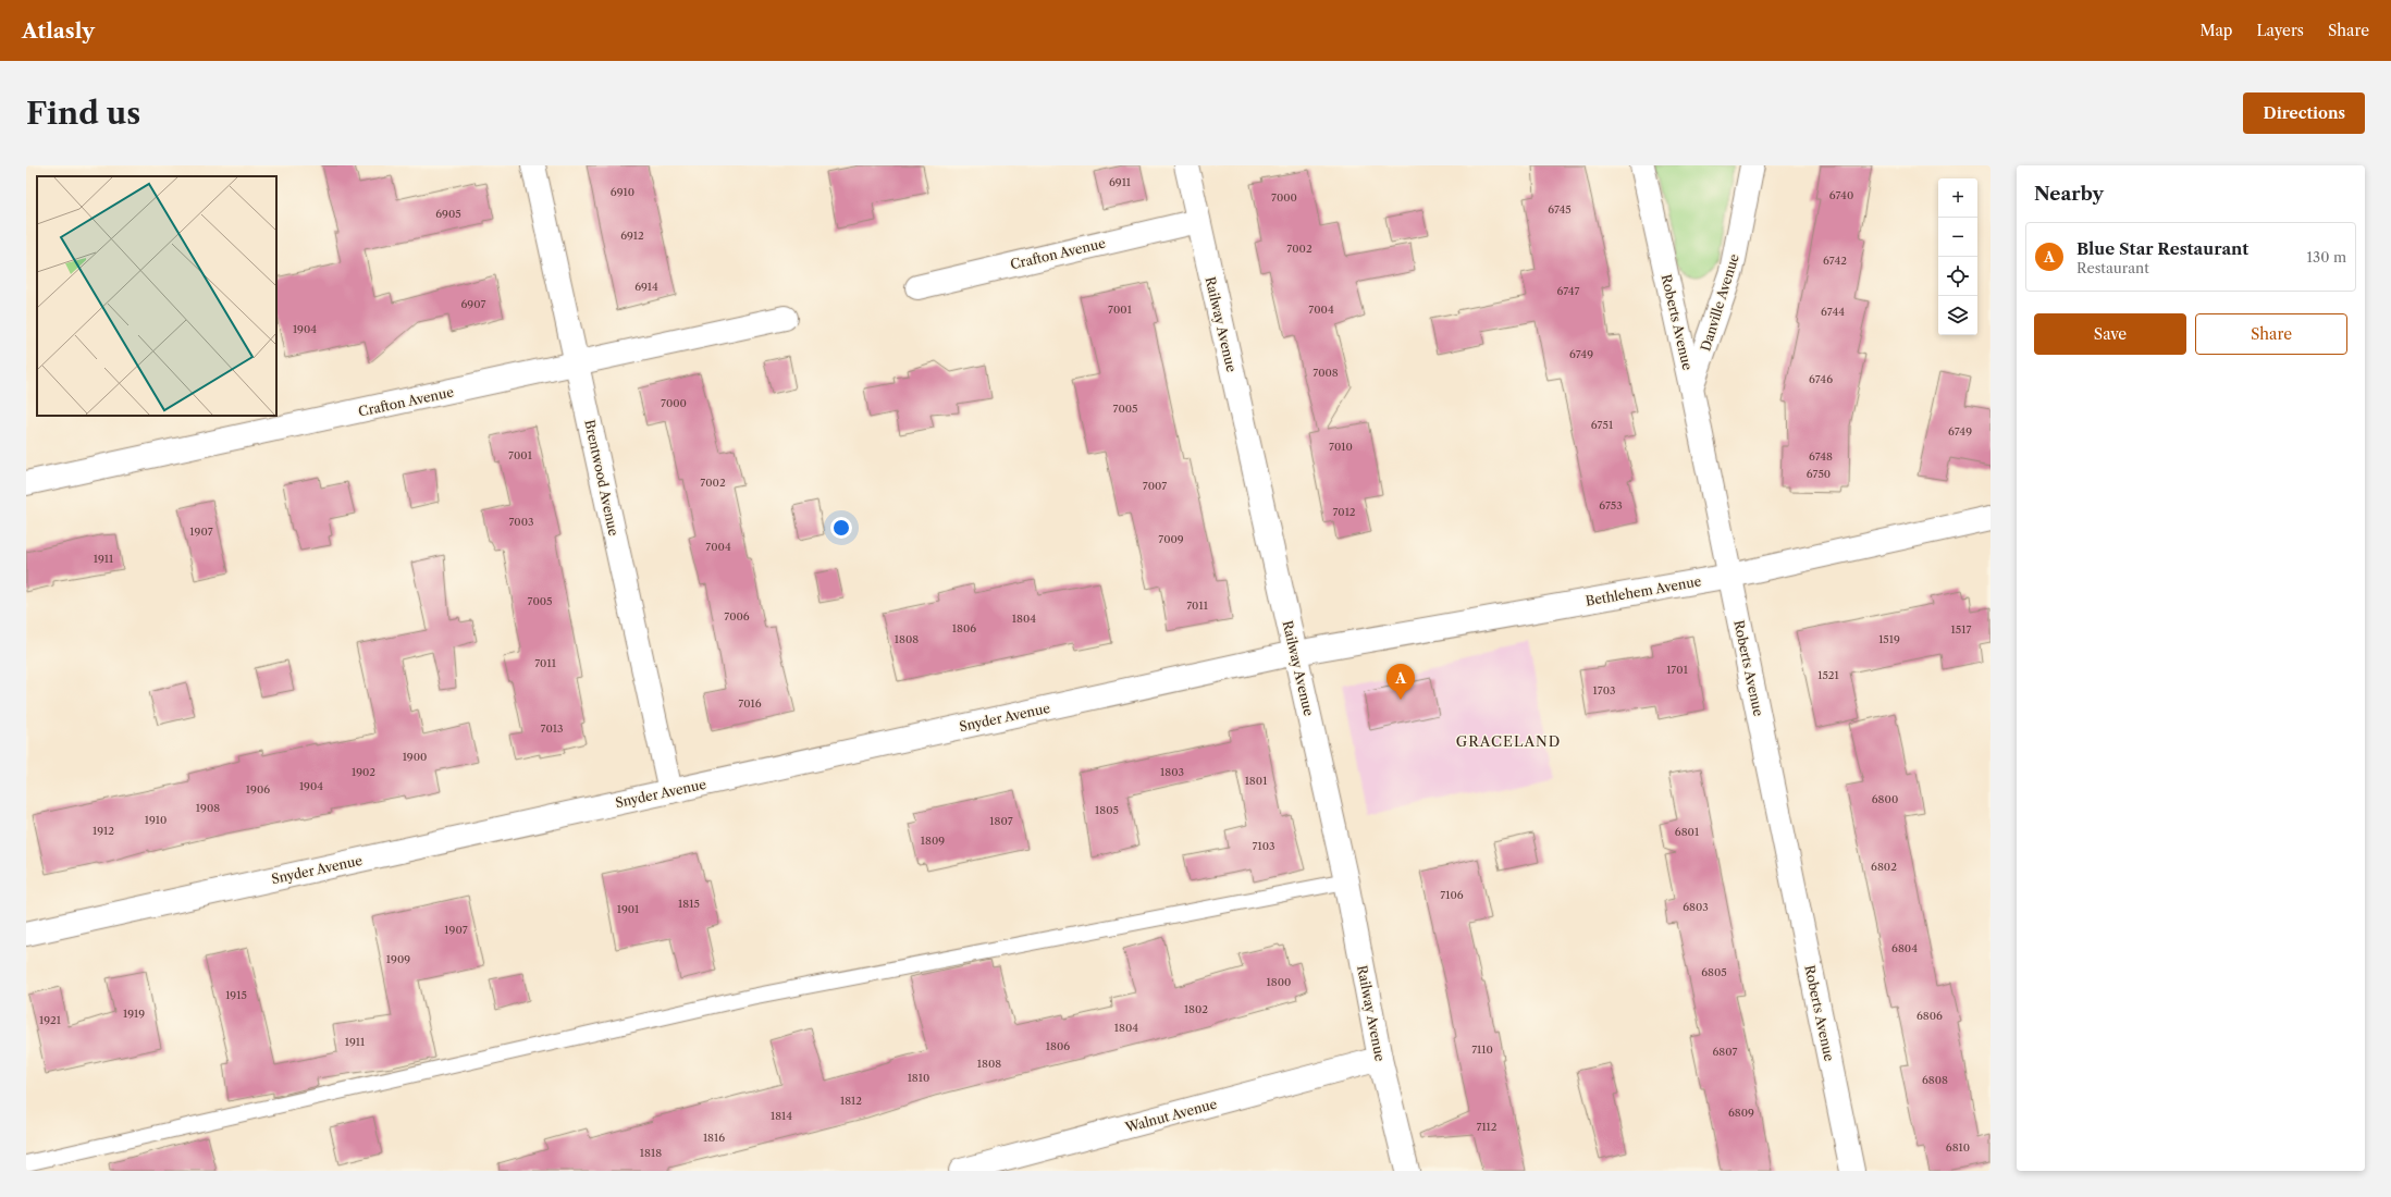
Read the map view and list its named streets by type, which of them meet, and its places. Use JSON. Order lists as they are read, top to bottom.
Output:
{
  "streets": {
    "street": [
      "Crafton Avenue",
      "Danville Avenue",
      "Roberts Avenue",
      "Railway Avenue",
      "Brentwood Avenue",
      "Bethlehem Avenue",
      "Snyder Avenue",
      "Walnut Avenue"
    ]
  },
  "crossings": [
    ["Crafton Avenue", "Railway Avenue"],
    ["Crafton Avenue", "Brentwood Avenue"],
    ["Danville Avenue", "Roberts Avenue"],
    ["Roberts Avenue", "Bethlehem Avenue"],
    ["Railway Avenue", "Bethlehem Avenue"],
    ["Railway Avenue", "Snyder Avenue"],
    ["Railway Avenue", "Walnut Avenue"],
    ["Brentwood Avenue", "Snyder Avenue"],
    ["Bethlehem Avenue", "Snyder Avenue"]
  ],
  "districts": ["GRACELAND"],
  "house_numbers": [
    "6911",
    "6910",
    "6740",
    "7000",
    "6745",
    "6905",
    "6912",
    "7002",
    "6742",
    "6914",
    "6747",
    "6907",
    "7001",
    "7004",
    "6744",
    "1904",
    "6749",
    "7008",
    "6746",
    "7000",
    "7005",
    "6751",
    "6749",
    "7010",
    "7001",
    "6748",
    "6750",
    "7002",
    "7007",
    "6753",
    "7012",
    "7003",
    "1907",
    "7009",
    "7004",
    "1911",
    "7005",
    "7011",
    "7006",
    "1804",
    "1806",
    "1517",
    "1808",
    "1519",
    "7011",
    "1701",
    "1521",
    "1703",
    "7016",
    "7013",
    "1900",
    "1902",
    "1803",
    "1801",
    "1904",
    "1906",
    "6800",
    "1908",
    "1805",
    "1910",
    "1807",
    "1912",
    "6801",
    "1809",
    "7103",
    "6802",
    "7106",
    "1815",
    "6803",
    "1901",
    "1907",
    "6804",
    "1909",
    "6805",
    "1800",
    "1915",
    "1802",
    "1919",
    "6806",
    "1921",
    "1804",
    "1911",
    "1806",
    "7110",
    "6807",
    "1808",
    "1810",
    "6808",
    "1812",
    "6809",
    "1814",
    "7112",
    "1816",
    "6810",
    "1818"
  ],
  "page": {
    "header": "Atlasly",
    "nav": ["Map", "Layers", "Share"],
    "buttons": [
      "Directions",
      ["Save", "Share"]
    ],
    "title": "Find us",
    "heading": "Nearby",
    "map_buttons": ["+", "−"],
    "list": [
      {
        "mark": "A",
        "name": "Blue Star Restaurant",
        "note": "Restaurant",
        "value": "130 m"
      }
    ],
    "pins": "A"
  }
}
